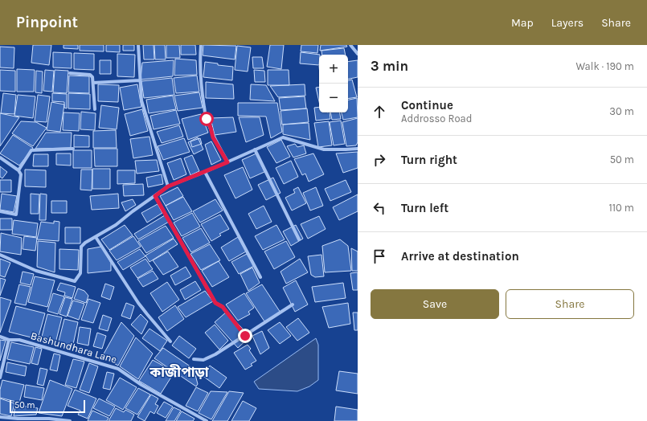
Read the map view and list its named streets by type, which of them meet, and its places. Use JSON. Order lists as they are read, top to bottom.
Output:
{
  "streets": {
    "street": ["Bashundhara Lane"]
  },
  "districts": ["কাজীপাড়া"],
  "scale_bar": "50 m",
  "page": {
    "header": "Pinpoint",
    "nav": ["Map", "Layers", "Share"],
    "heading": ["3 min", "Walk · 190 m"],
    "map_buttons": ["+", "−"],
    "list": [
      ["Continue", "Addrosso Road", "30 m"],
      ["Turn right", "50 m"],
      ["Turn left", "110 m"],
      "Arrive at destination"
    ],
    "buttons": ["Save", "Share"],
    "scale": "50 m"
  }
}
